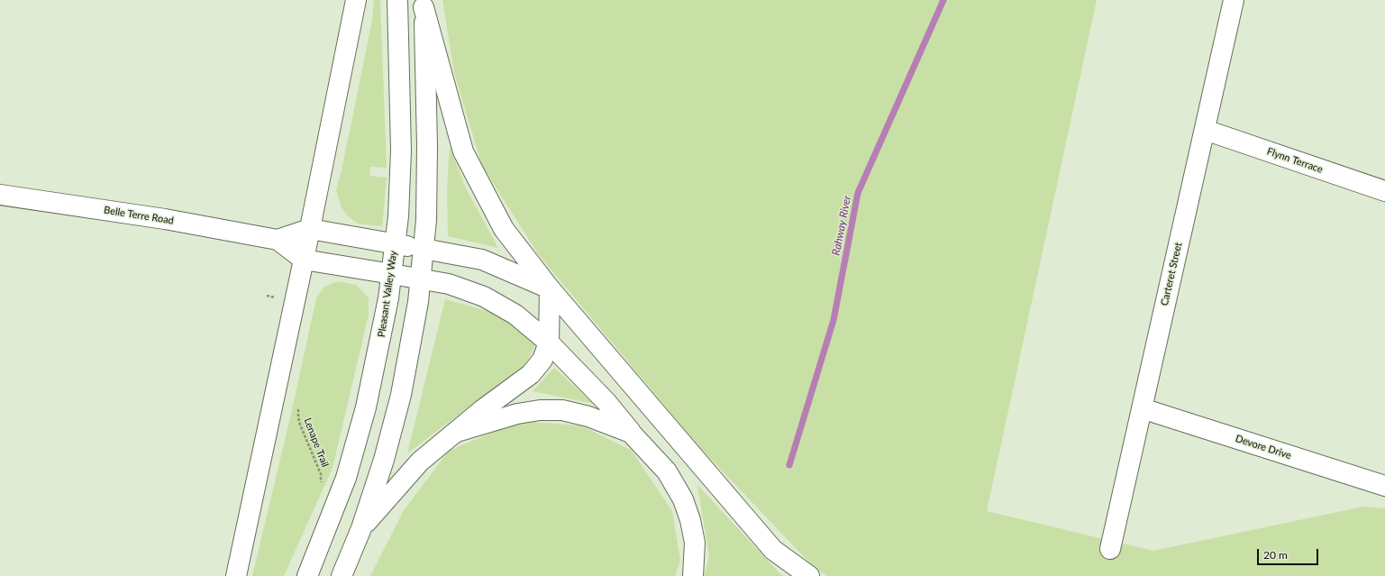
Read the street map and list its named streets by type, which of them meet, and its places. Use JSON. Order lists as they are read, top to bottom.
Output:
{
  "streets": {
    "main road": [
      "Flynn Terrace",
      "Belle Terre Road",
      "Carteret Street",
      "Pleasant Valley Way",
      "Devore Drive"
    ],
    "path": ["Lenape Trail"]
  },
  "crossings": [
    ["Flynn Terrace", "Carteret Street"],
    ["Belle Terre Road", "Pleasant Valley Way"],
    ["Carteret Street", "Devore Drive"]
  ],
  "water": ["Rahway River"],
  "scale_bar": "20 m"
}
